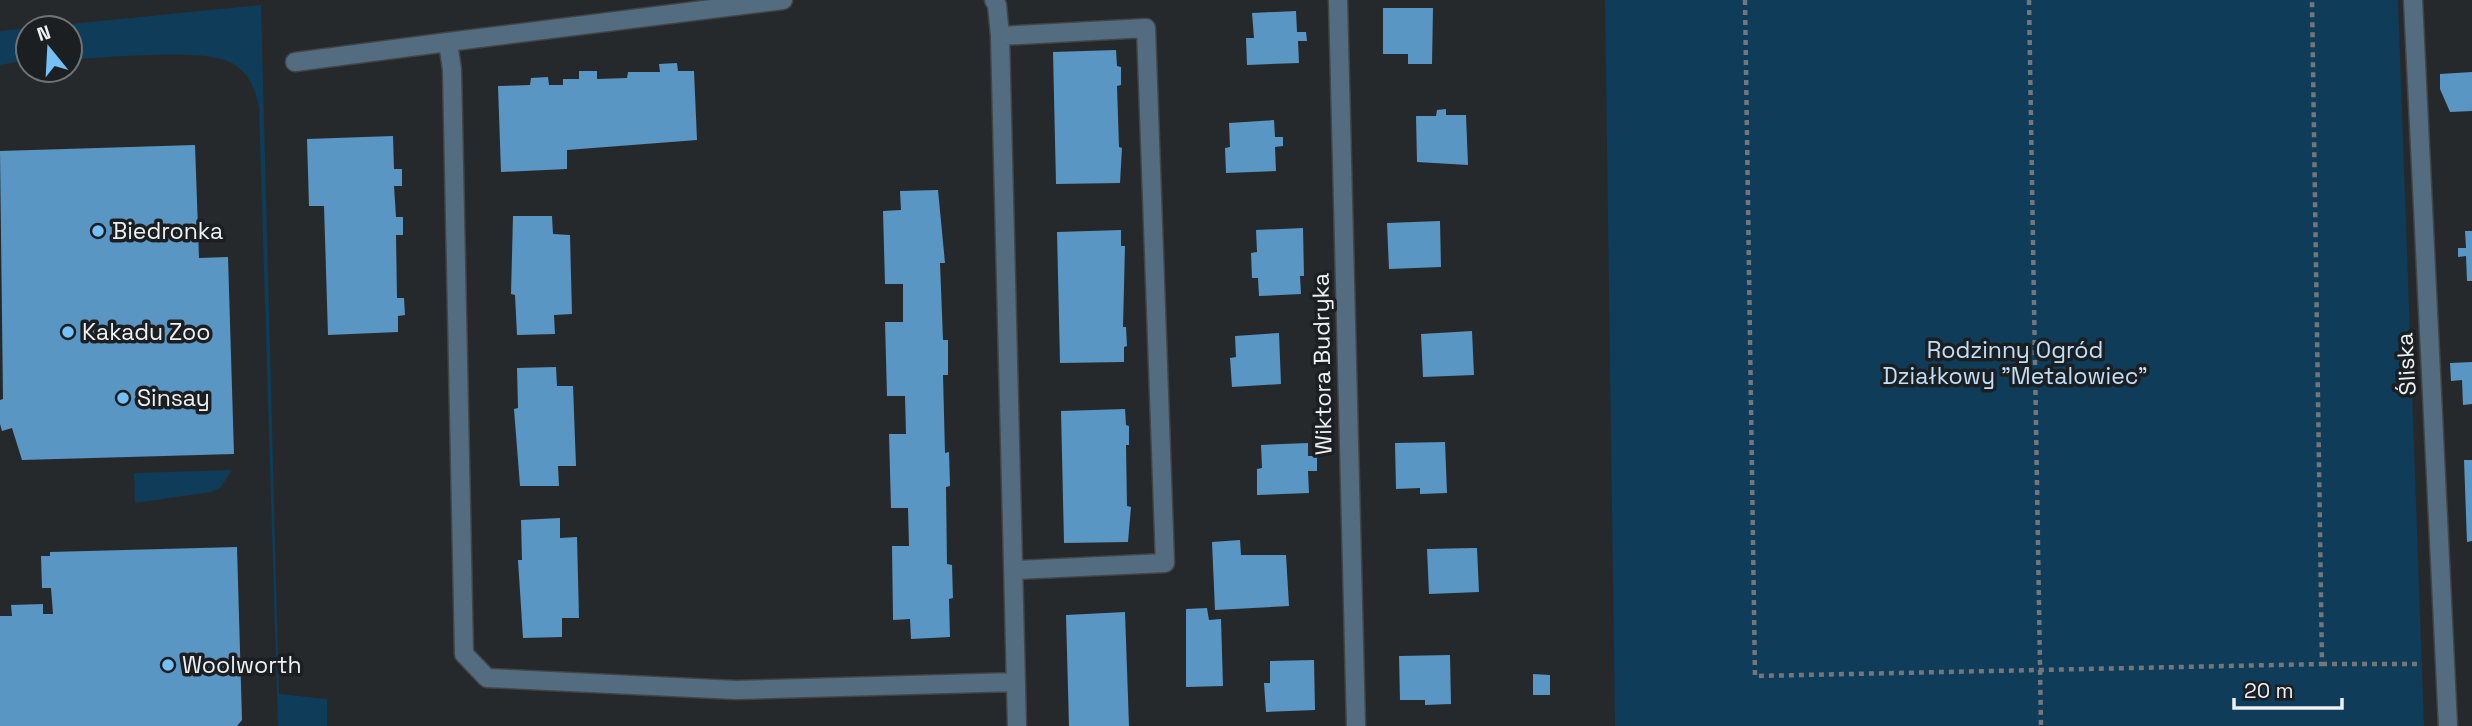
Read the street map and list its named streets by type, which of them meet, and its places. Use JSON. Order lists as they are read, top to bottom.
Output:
{
  "streets": {
    "street": ["Wiktora Budryka", "Śliska"]
  },
  "parks": ["Rodzinny Ogród Działkowy \"Metalowiec\""],
  "places": [
    "Biedronka",
    "Kakadu Zoo",
    "Sinsay",
    "Woolworth"
  ],
  "scale_bar": "20 m",
  "north": "top"
}
